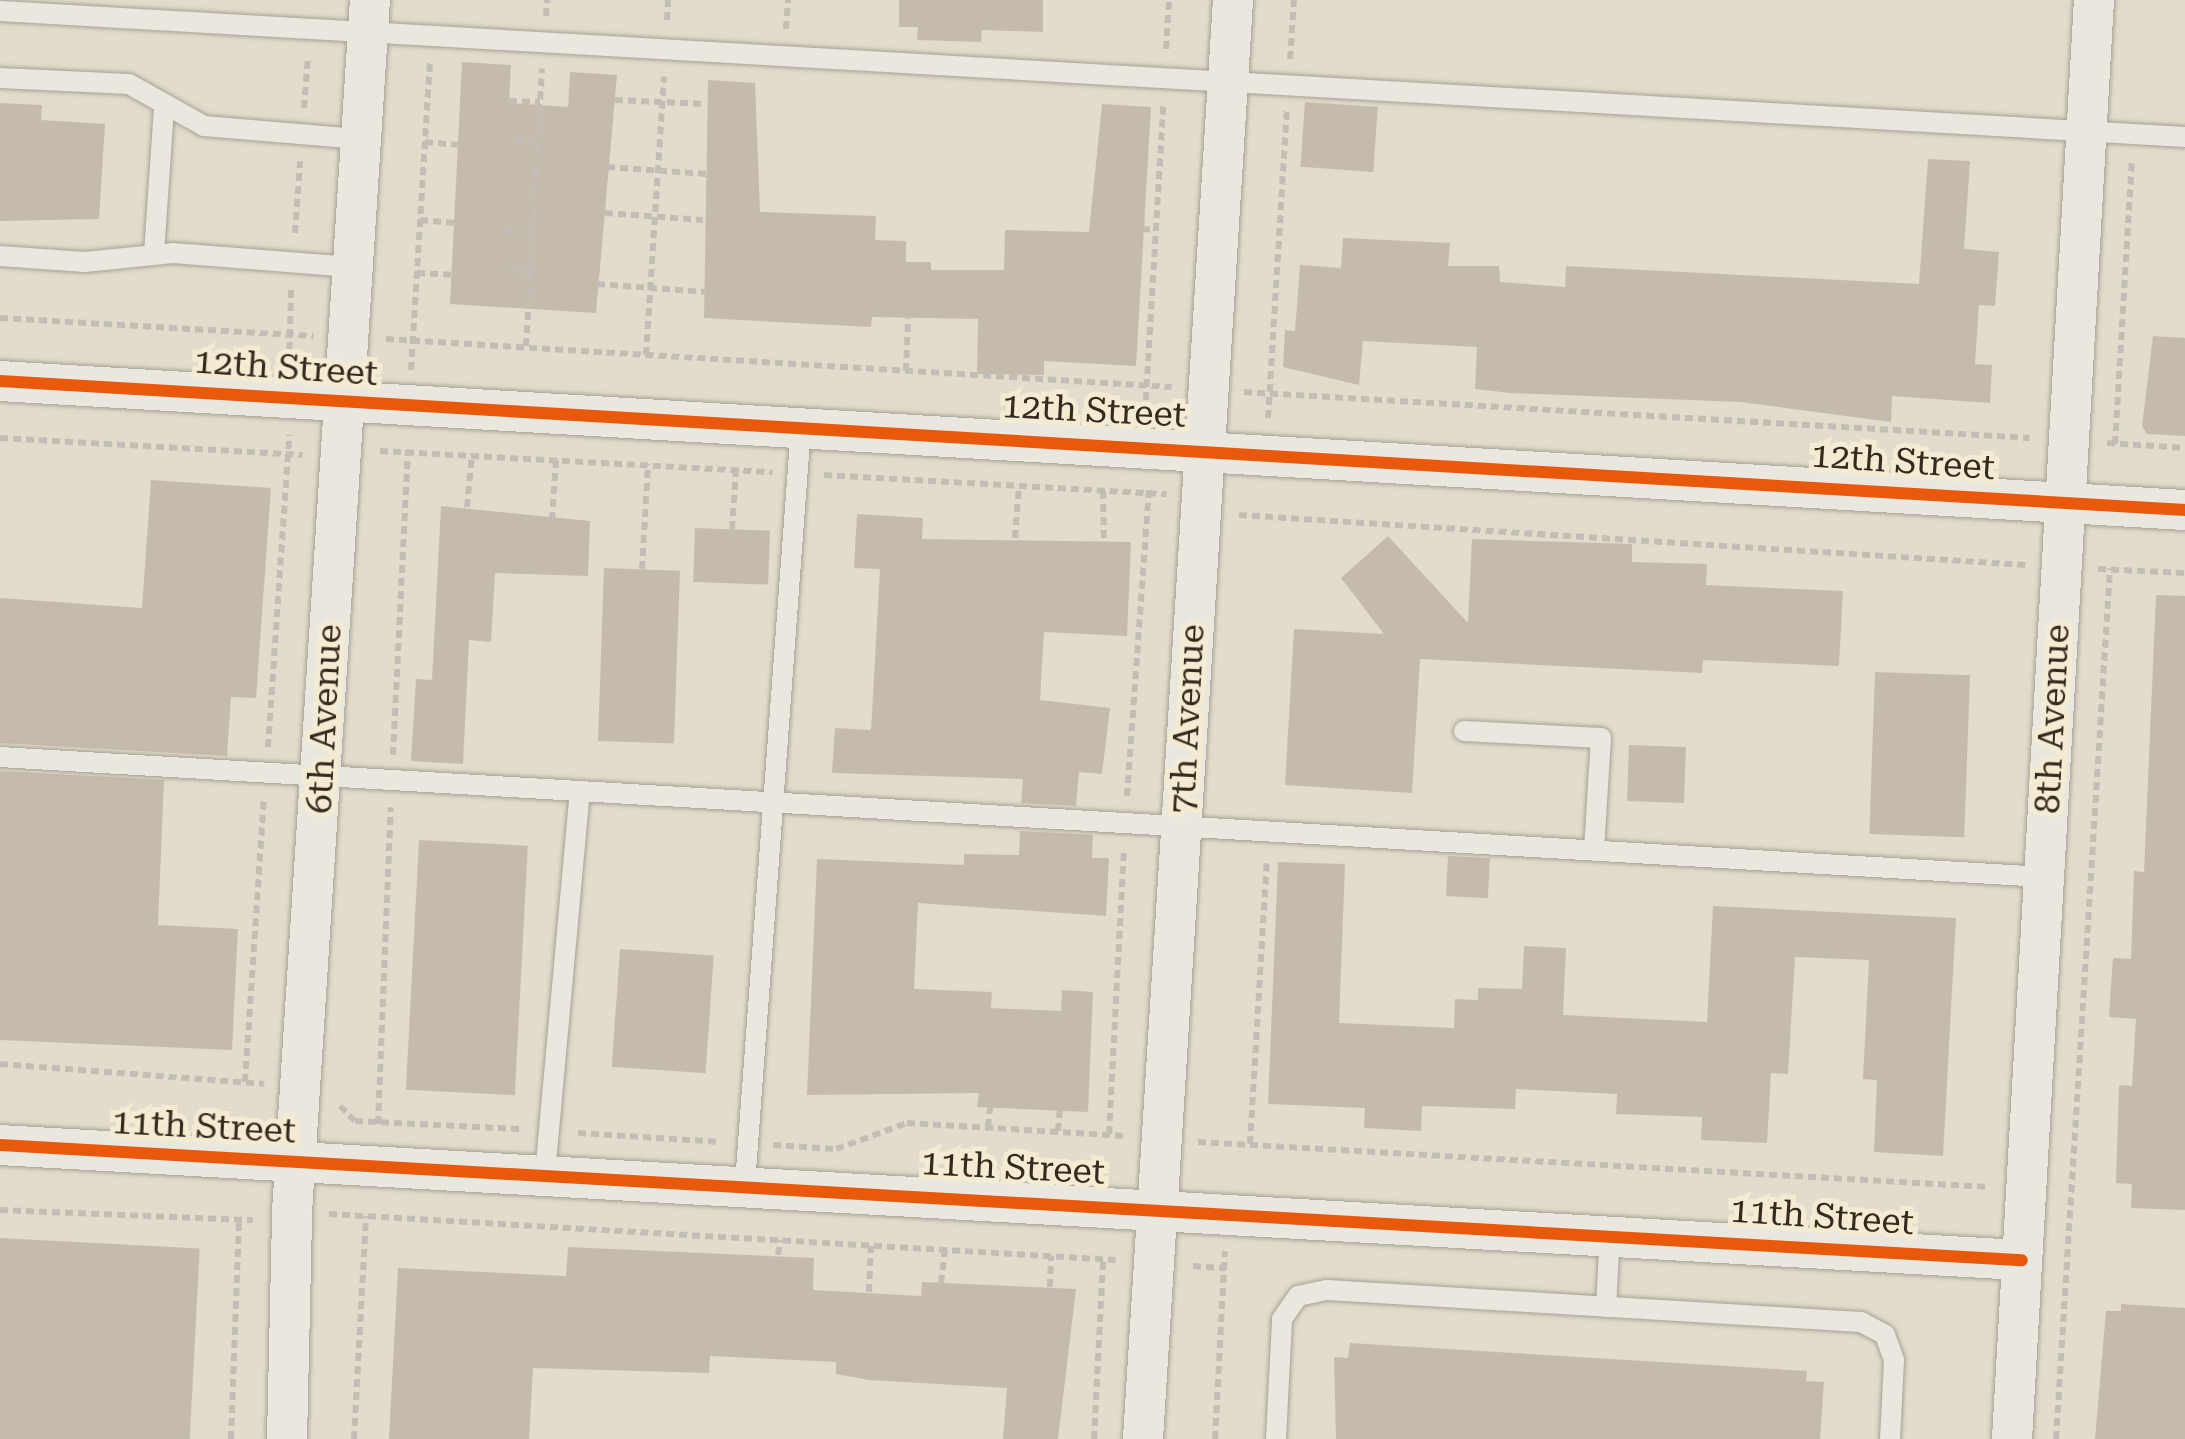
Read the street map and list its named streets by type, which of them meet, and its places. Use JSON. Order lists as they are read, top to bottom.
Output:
{
  "streets": {
    "street": [
      "12th Street",
      "6th Avenue",
      "7th Avenue",
      "8th Avenue",
      "11th Street"
    ]
  },
  "crossings": [
    ["12th Street", "6th Avenue"],
    ["12th Street", "7th Avenue"],
    ["12th Street", "8th Avenue"],
    ["6th Avenue", "11th Street"],
    ["7th Avenue", "11th Street"],
    ["8th Avenue", "11th Street"]
  ]
}
